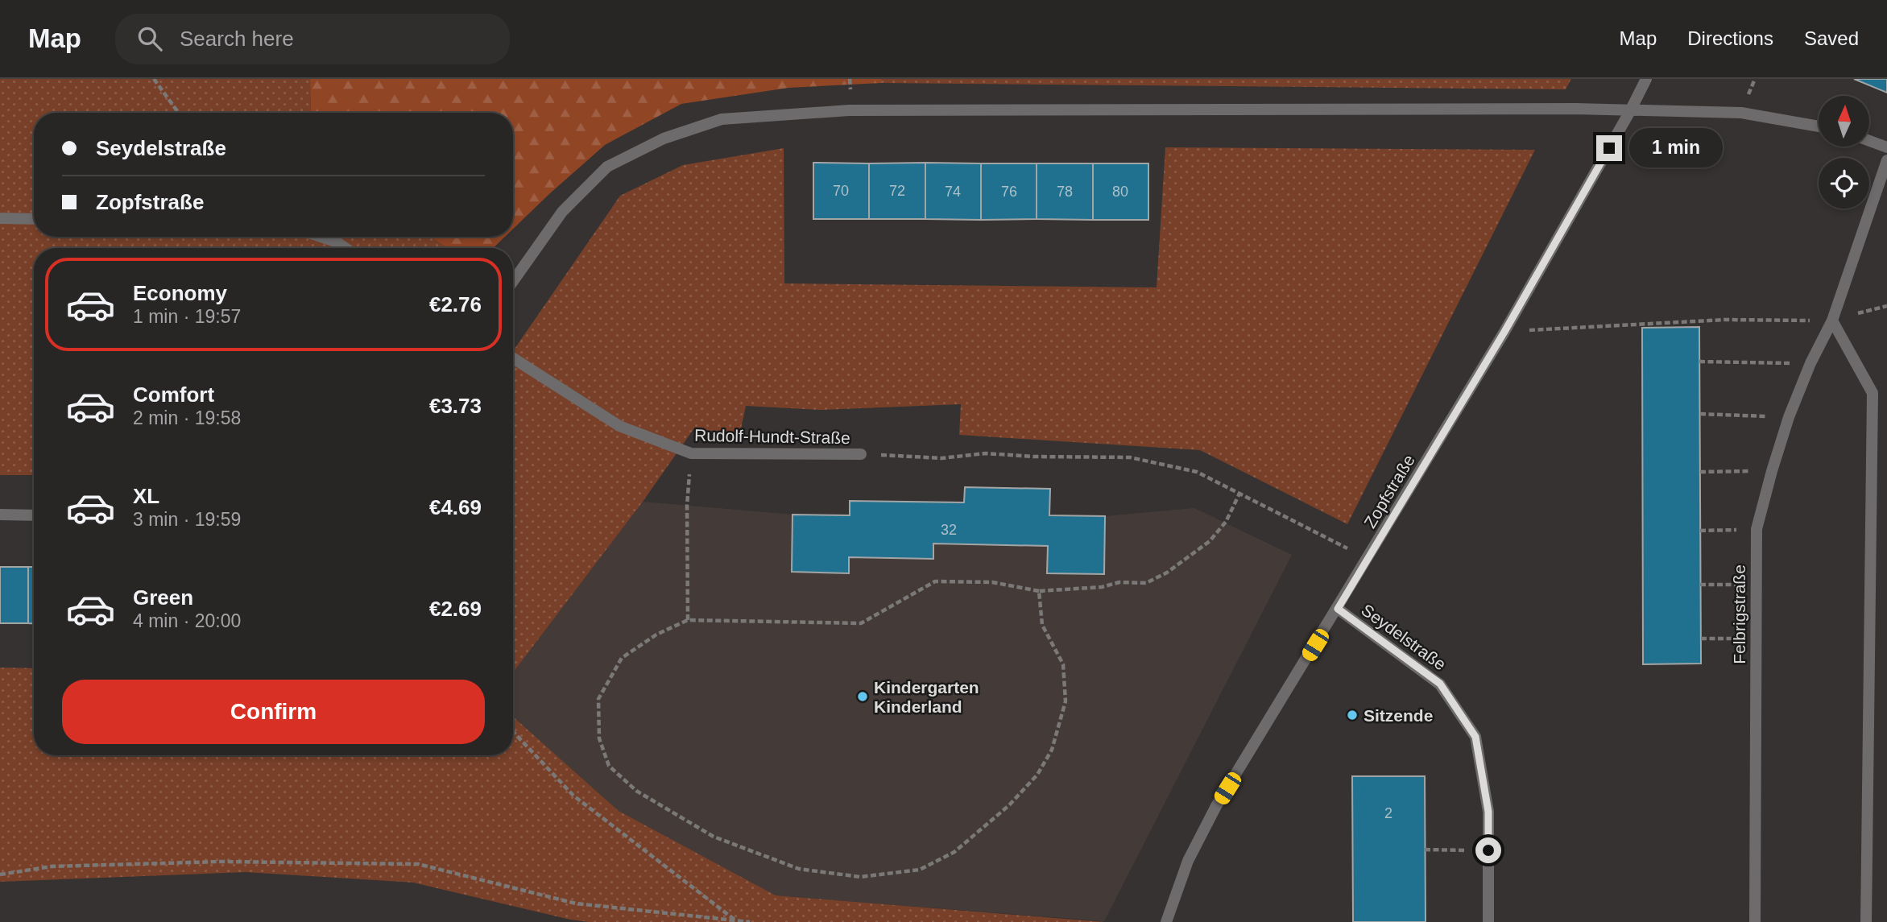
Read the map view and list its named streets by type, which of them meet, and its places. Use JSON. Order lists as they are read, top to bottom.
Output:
{
  "streets": {
    "street": [
      "Rudolf-Hundt-Straße",
      "Zopfstraße",
      "Felbrigstraße",
      "Seydelstraße"
    ]
  },
  "crossings": [
    ["Zopfstraße", "Seydelstraße"]
  ],
  "places": ["Kindergarten Kinderland", "Sitzende"],
  "house_numbers": [
    "70",
    "72",
    "74",
    "76",
    "78",
    "80",
    "32",
    "2"
  ],
  "north": "top",
  "page": {
    "header": "Map",
    "search": "Search here",
    "nav": ["Map", "Directions", "Saved"],
    "banner": ["Seydelstraße", "Zopfstraße"],
    "bubble": "1 min",
    "list": [
      {
        "name": "Economy",
        "note": "1 min · 19:57",
        "value": "€2.76"
      },
      {
        "name": "Comfort",
        "note": "2 min · 19:58",
        "value": "€3.73"
      },
      {
        "name": "XL",
        "note": "3 min · 19:59",
        "value": "€4.69"
      },
      {
        "name": "Green",
        "note": "4 min · 20:00",
        "value": "€2.69"
      }
    ],
    "buttons": "Confirm"
  }
}
